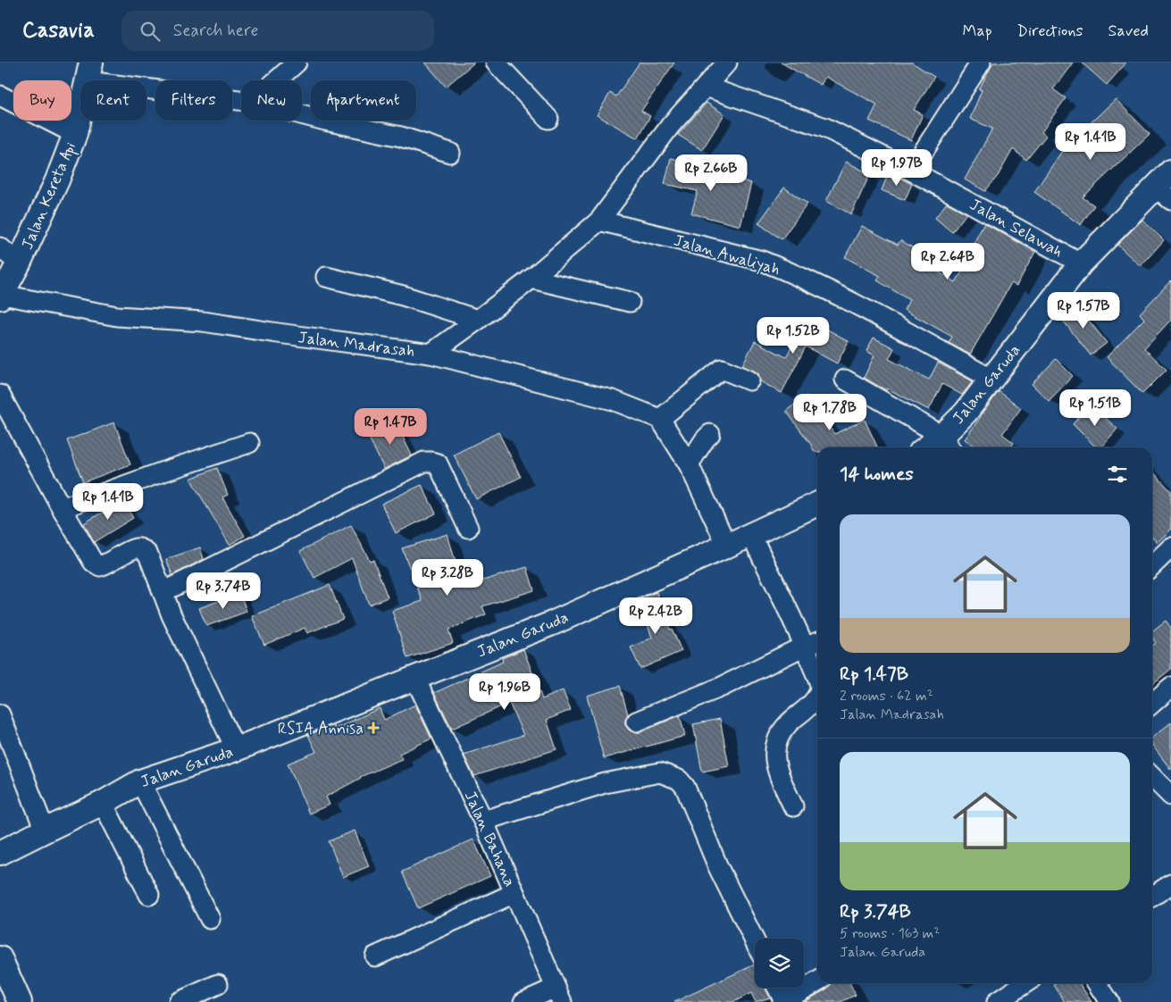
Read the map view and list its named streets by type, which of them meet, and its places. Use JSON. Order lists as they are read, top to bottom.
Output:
{
  "streets": {
    "street": [
      "Jalan Kereta Api",
      "Jalan Selawah",
      "Jalan Awaliyah",
      "Jalan Madrasah",
      "Jalan Garuda",
      "Jalan Bahana"
    ]
  },
  "crossings": [
    ["Jalan Kereta Api", "Jalan Madrasah"],
    ["Jalan Selawah", "Jalan Madrasah"],
    ["Jalan Selawah", "Jalan Garuda"],
    ["Jalan Awaliyah", "Jalan Madrasah"],
    ["Jalan Awaliyah", "Jalan Garuda"],
    ["Jalan Garuda", "Jalan Bahana"]
  ],
  "places": {
    "health": ["RSIA Annisa"]
  },
  "page": {
    "header": "Casavia",
    "search": "Search here",
    "nav": ["Map", "Directions", "Saved"],
    "chip": [
      "Buy",
      "Rent",
      "Filters",
      "New",
      "Apartment"
    ],
    "price": [
      "Rp 1.41B",
      "Rp 1.97B",
      "Rp 2.66B",
      "Rp 2.64B",
      "Rp 1.57B",
      "Rp 1.52B",
      "Rp 1.51B",
      "Rp 1.78B",
      "Rp 1.47B",
      "Rp 1.41B",
      "Rp 3.28B",
      "Rp 3.74B",
      "Rp 2.42B",
      "Rp 1.96B"
    ],
    "heading": "14 homes",
    "list": [
      {
        "name": "Rp 1.47B",
        "note": "2 rooms · 62 m² · Jalan Madrasah"
      },
      {
        "name": "Rp 3.74B",
        "note": "5 rooms · 163 m² · Jalan Garuda"
      }
    ]
  }
}
